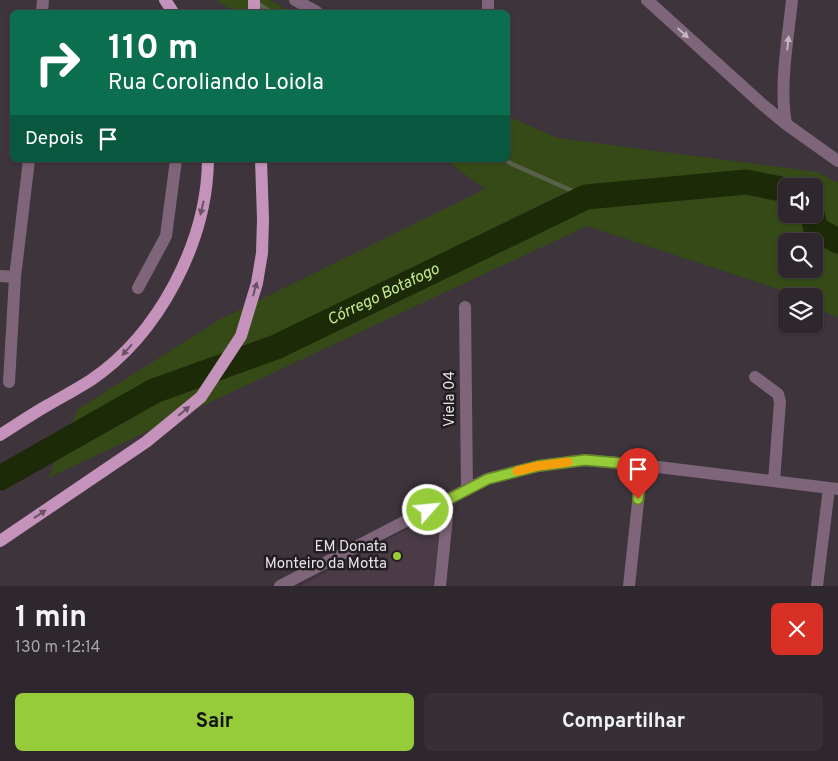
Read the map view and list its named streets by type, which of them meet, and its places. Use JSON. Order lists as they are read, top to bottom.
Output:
{
  "streets": {
    "street": ["Viela 04"]
  },
  "water": ["Córrego Botafogo"],
  "places": ["EM Donata Monteiro da Motta"],
  "page": {
    "turn": ["110 m", "Rua Coroliando Loiola"],
    "then": "Depois",
    "heading": ["1 min", "130 m · 12:14"],
    "buttons": ["Sair", "Compartilhar"]
  }
}
